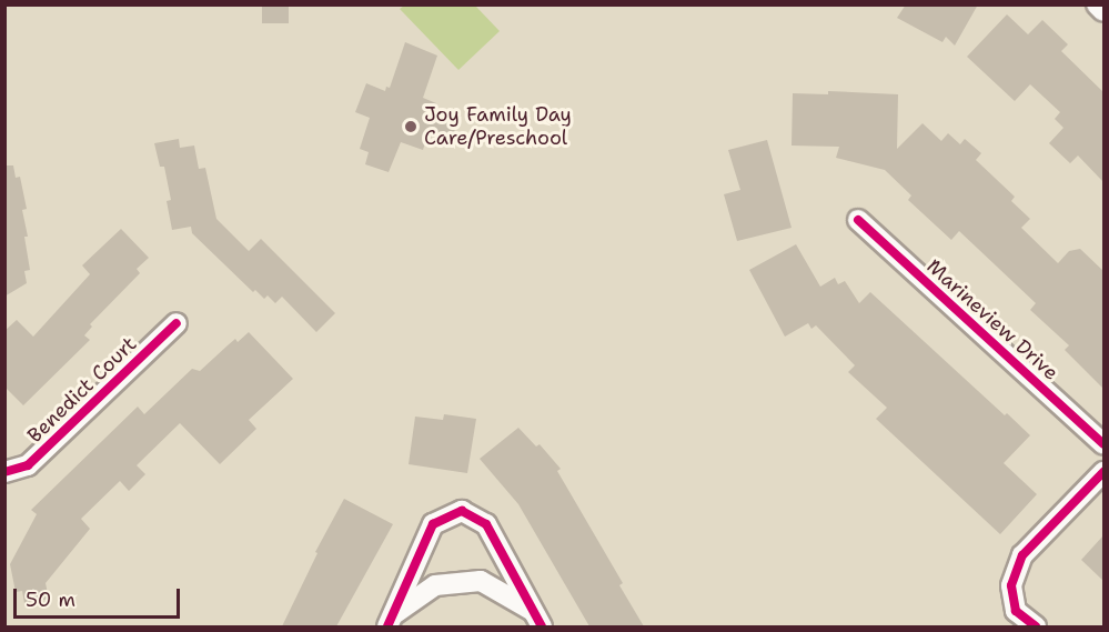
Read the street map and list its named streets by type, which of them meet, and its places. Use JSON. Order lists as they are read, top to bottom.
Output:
{
  "streets": {
    "street": ["Marineview Drive", "Benedict Court"]
  },
  "places": ["Joy Family Day Care/Preschool"],
  "scale_bar": "50 m"
}
